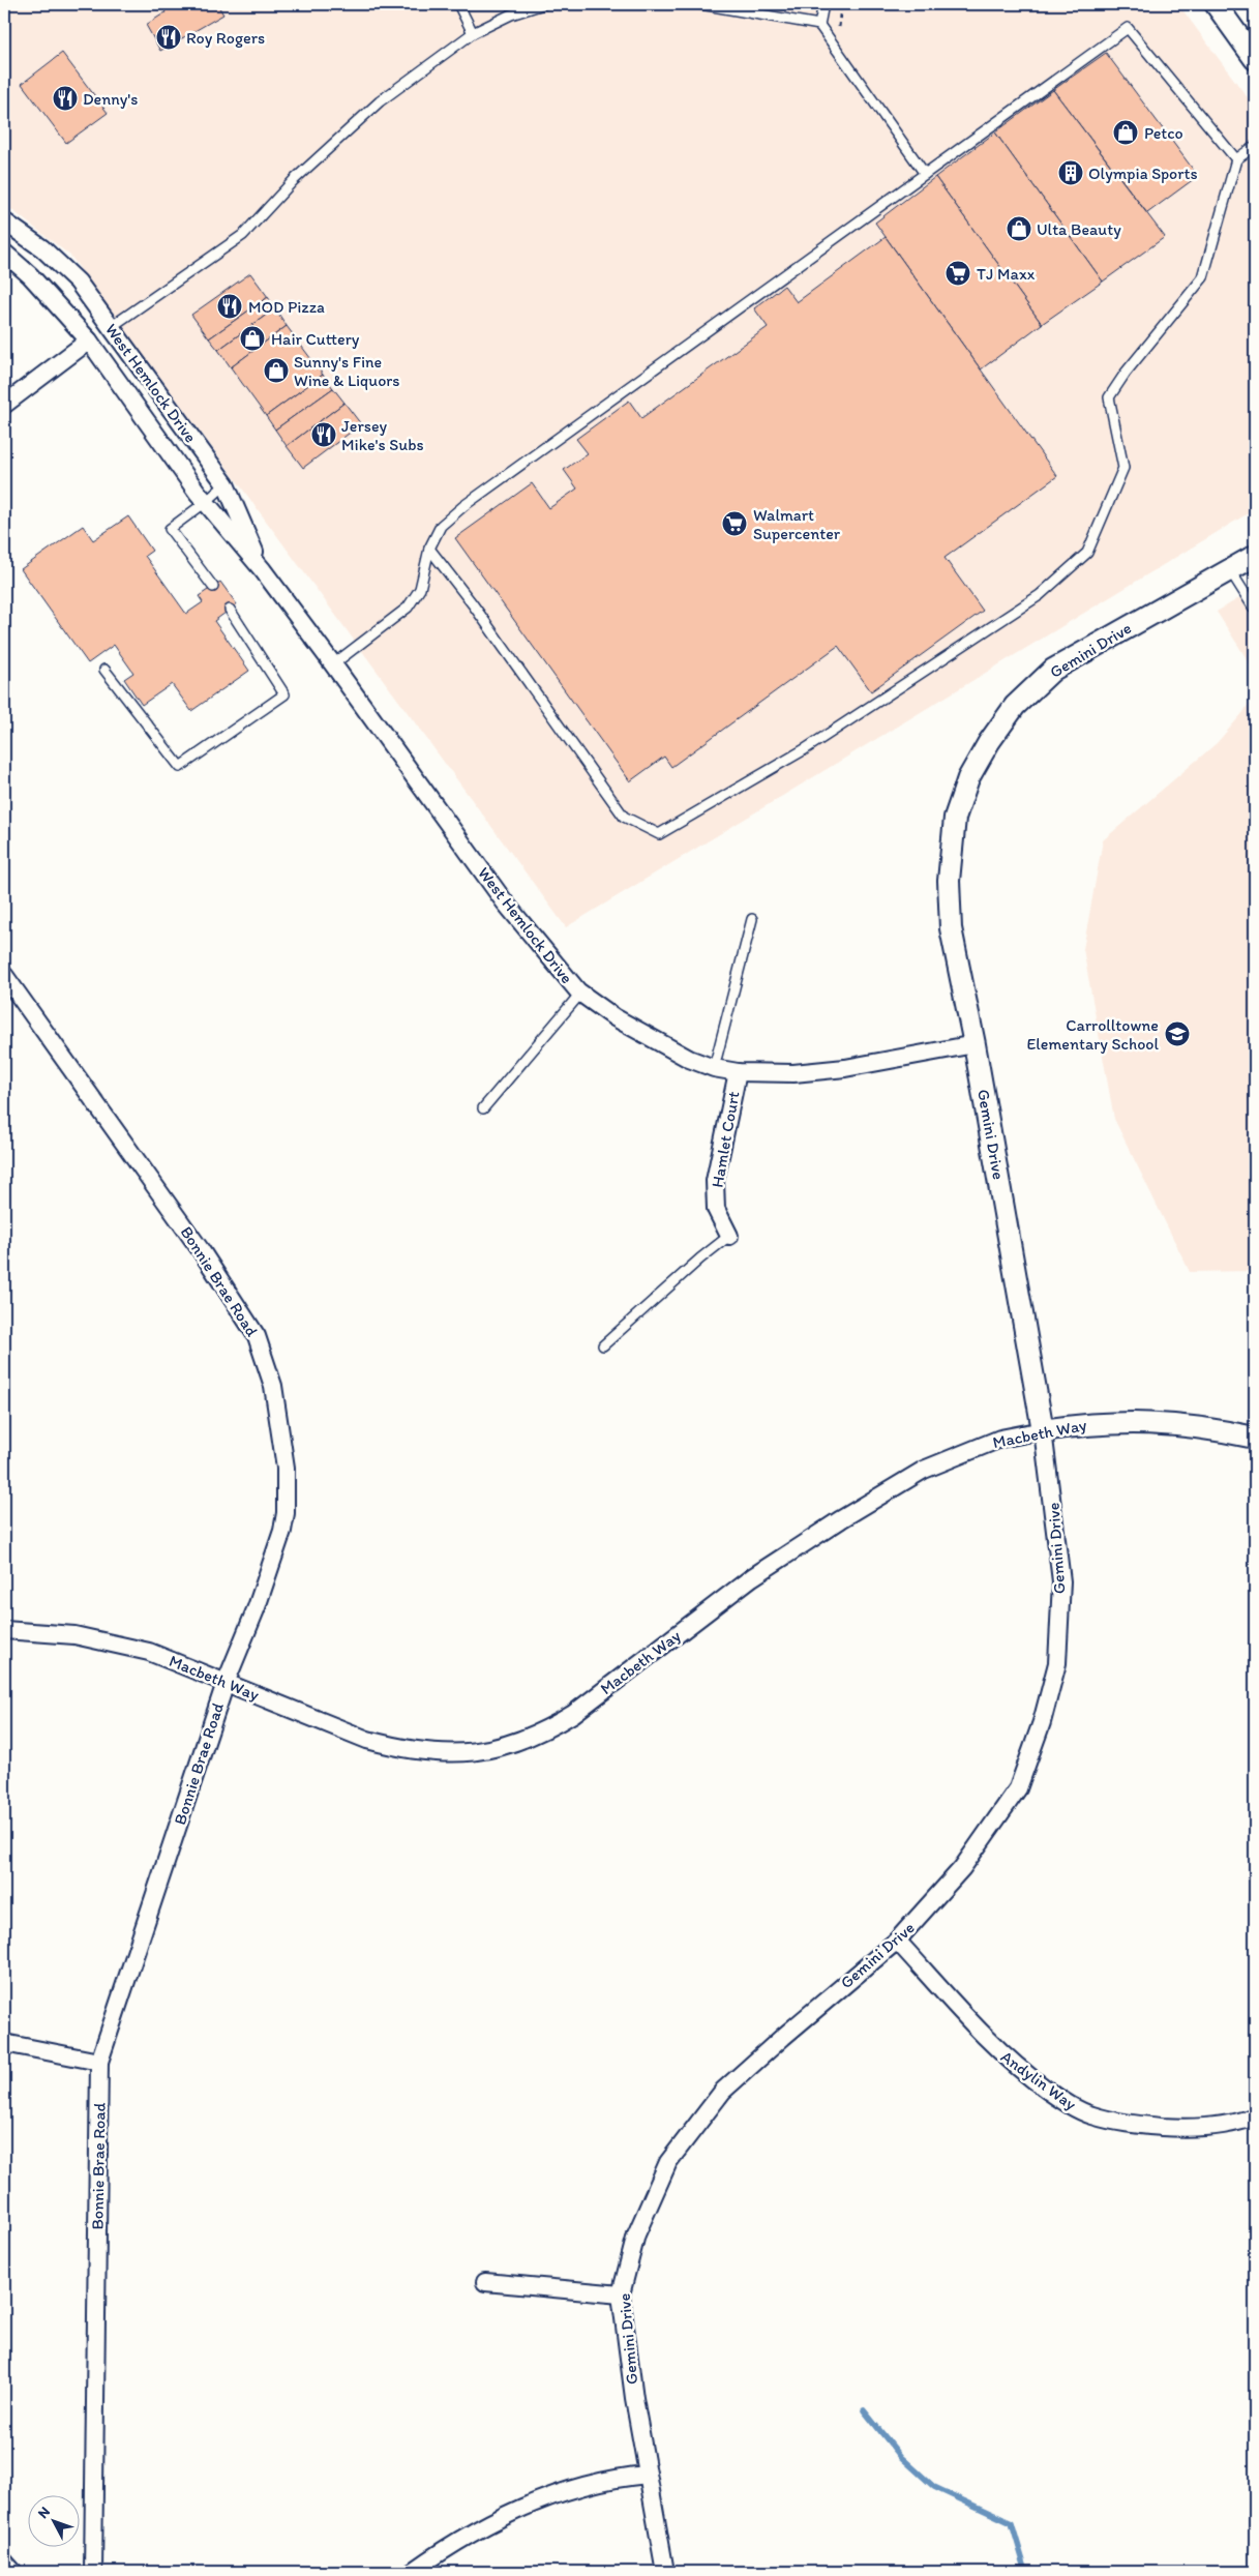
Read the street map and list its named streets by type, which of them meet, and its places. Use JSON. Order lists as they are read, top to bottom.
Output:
{
  "streets": {
    "street": [
      "West Hemlock Drive",
      "Gemini Drive",
      "Hamlet Court",
      "Bonnie Brae Road",
      "Macbeth Way",
      "Andylin Way"
    ]
  },
  "crossings": [
    ["West Hemlock Drive", "Gemini Drive"],
    ["West Hemlock Drive", "Hamlet Court"],
    ["Gemini Drive", "Macbeth Way"],
    ["Gemini Drive", "Andylin Way"],
    ["Bonnie Brae Road", "Macbeth Way"]
  ],
  "places": {
    "restaurant": [
      "Roy Rogers",
      "Denny's",
      "MOD Pizza",
      "Jersey Mike's Subs"
    ],
    "shop": [
      "Petco",
      "Ulta Beauty",
      "Hair Cuttery",
      "Sunny's Fine Wine & Liquors"
    ],
    "building": ["Olympia Sports"],
    "supermarket": ["TJ Maxx", "Walmart Supercenter"],
    "school or university": ["Carrolltowne Elementary School"]
  },
  "north": "top left"
}
